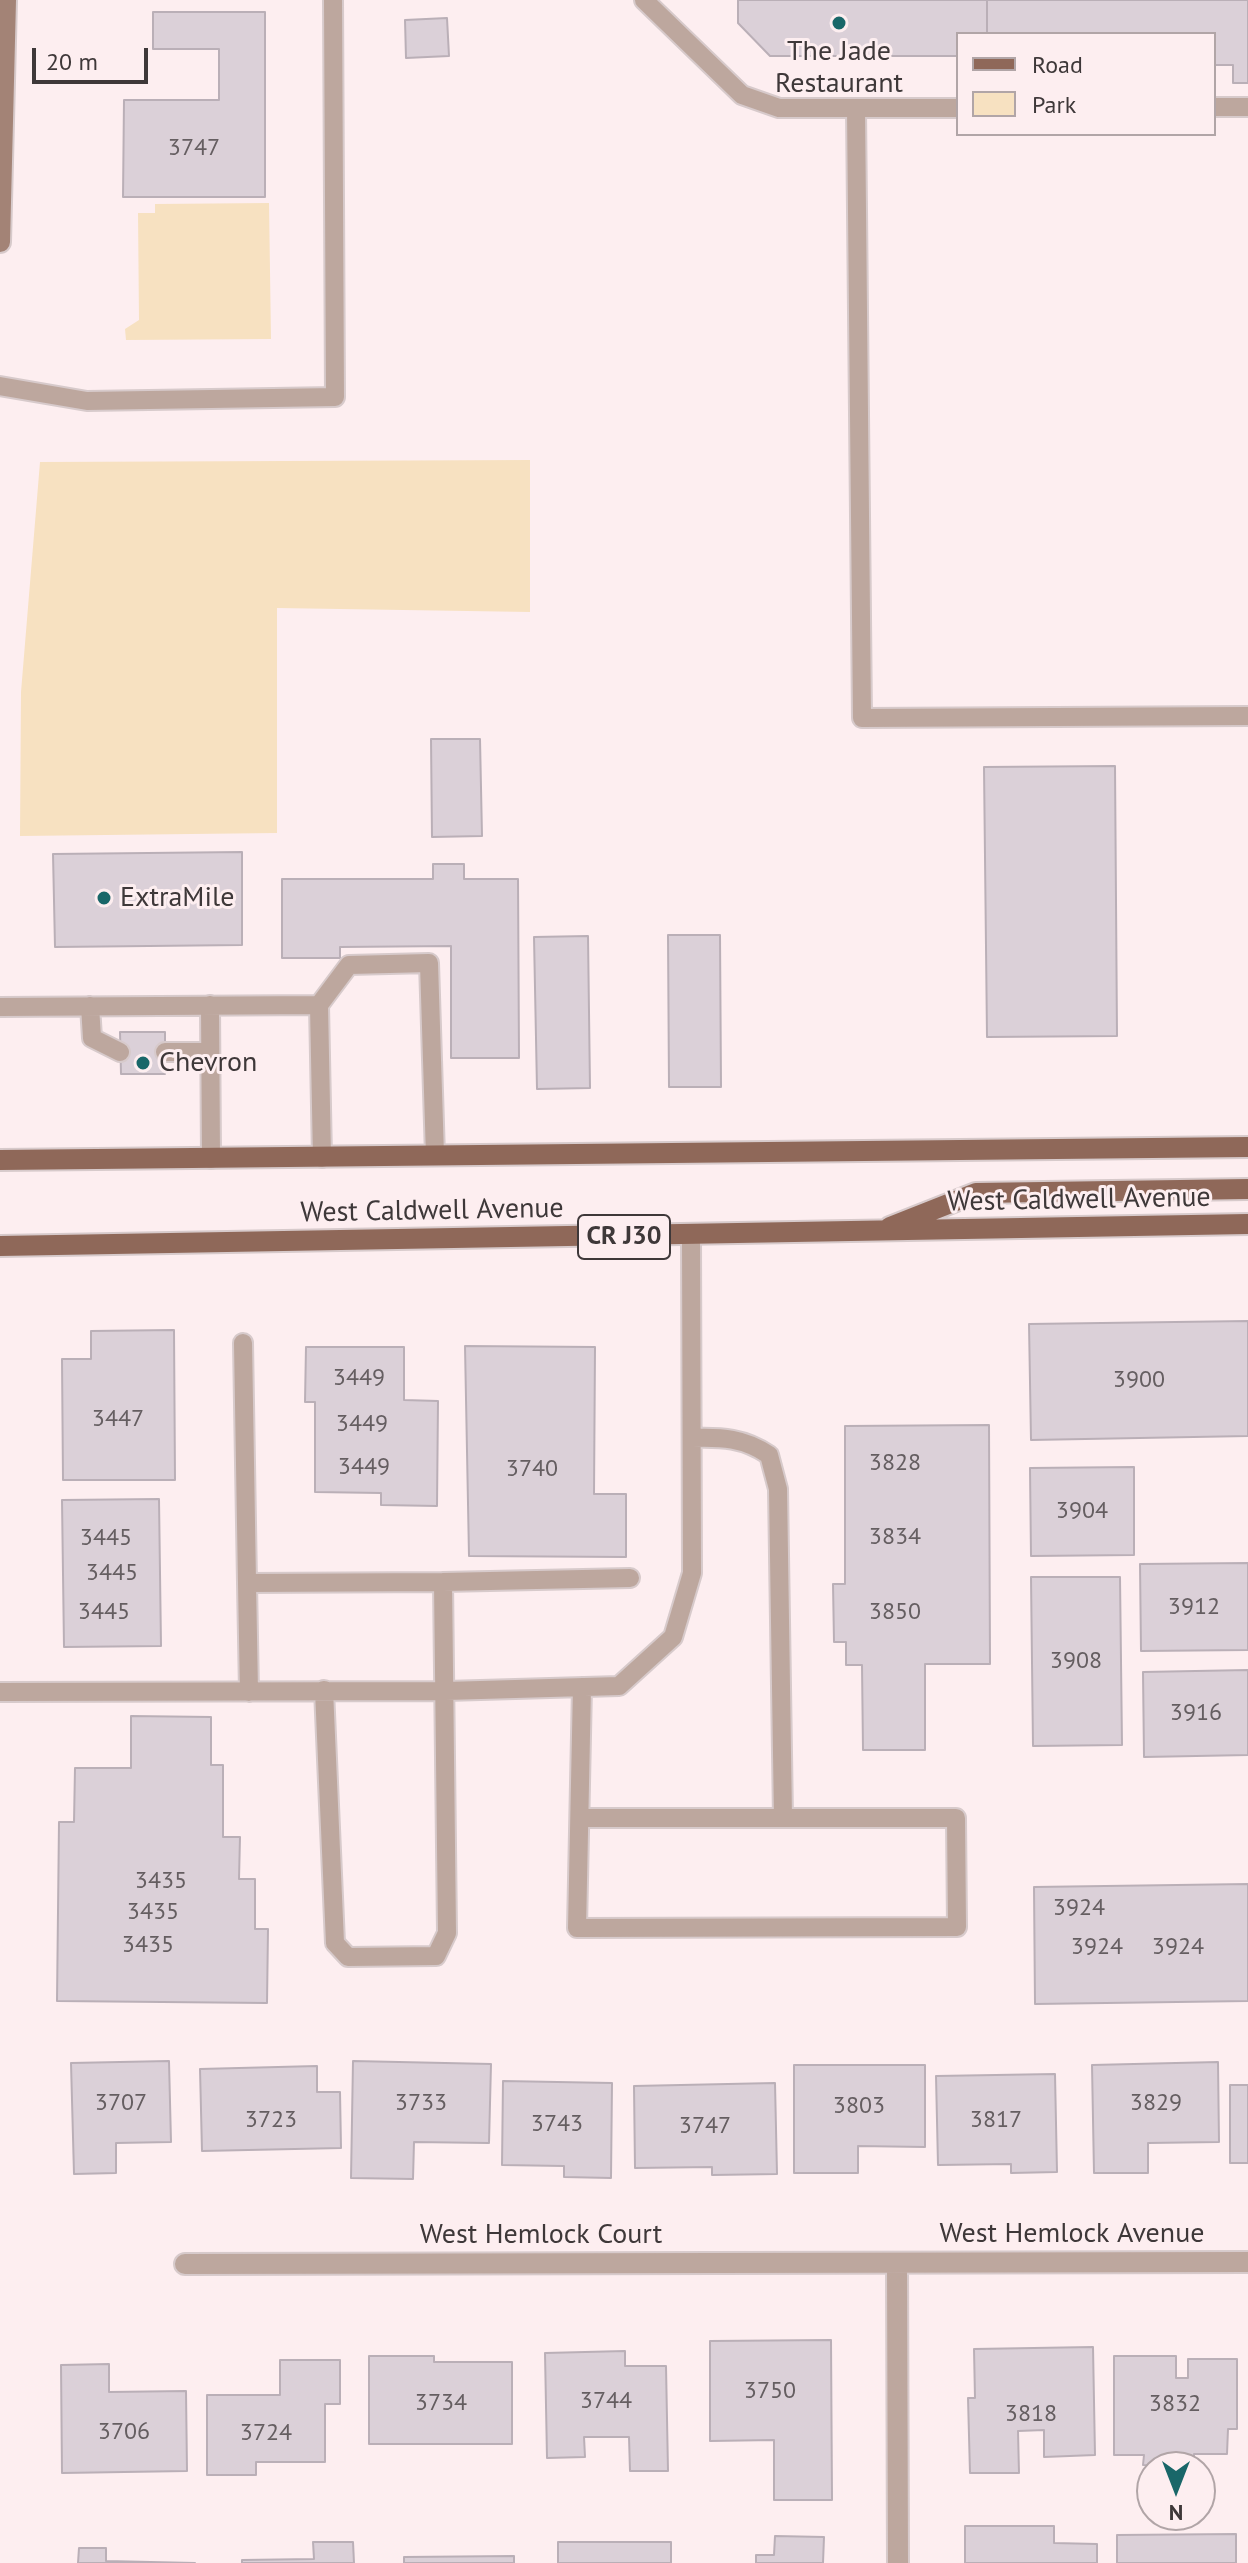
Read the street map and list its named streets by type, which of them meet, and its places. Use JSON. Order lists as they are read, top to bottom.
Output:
{
  "streets": {
    "main road": ["West Caldwell Avenue", "CR J30"],
    "street": ["West Hemlock Avenue", "West Hemlock Court"]
  },
  "crossings": [
    ["West Hemlock Avenue", "West Hemlock Court"]
  ],
  "places": ["The Jade Restaurant", "ExtraMile", "Chevron"],
  "house_numbers": [
    "3747",
    "3449",
    "3900",
    "3447",
    "3449",
    "3828",
    "3449",
    "3740",
    "3904",
    "3834",
    "3445",
    "3445",
    "3912",
    "3445",
    "3850",
    "3908",
    "3916",
    "3435",
    "3924",
    "3435",
    "3435",
    "3924",
    "3924",
    "3707",
    "3733",
    "3829",
    "3803",
    "3723",
    "3817",
    "3743",
    "3747",
    "3750",
    "3744",
    "3734",
    "3832",
    "3818",
    "3706",
    "3724"
  ],
  "legend": ["Road", "Park"],
  "scale_bar": "20 m",
  "north": "bottom"
}
